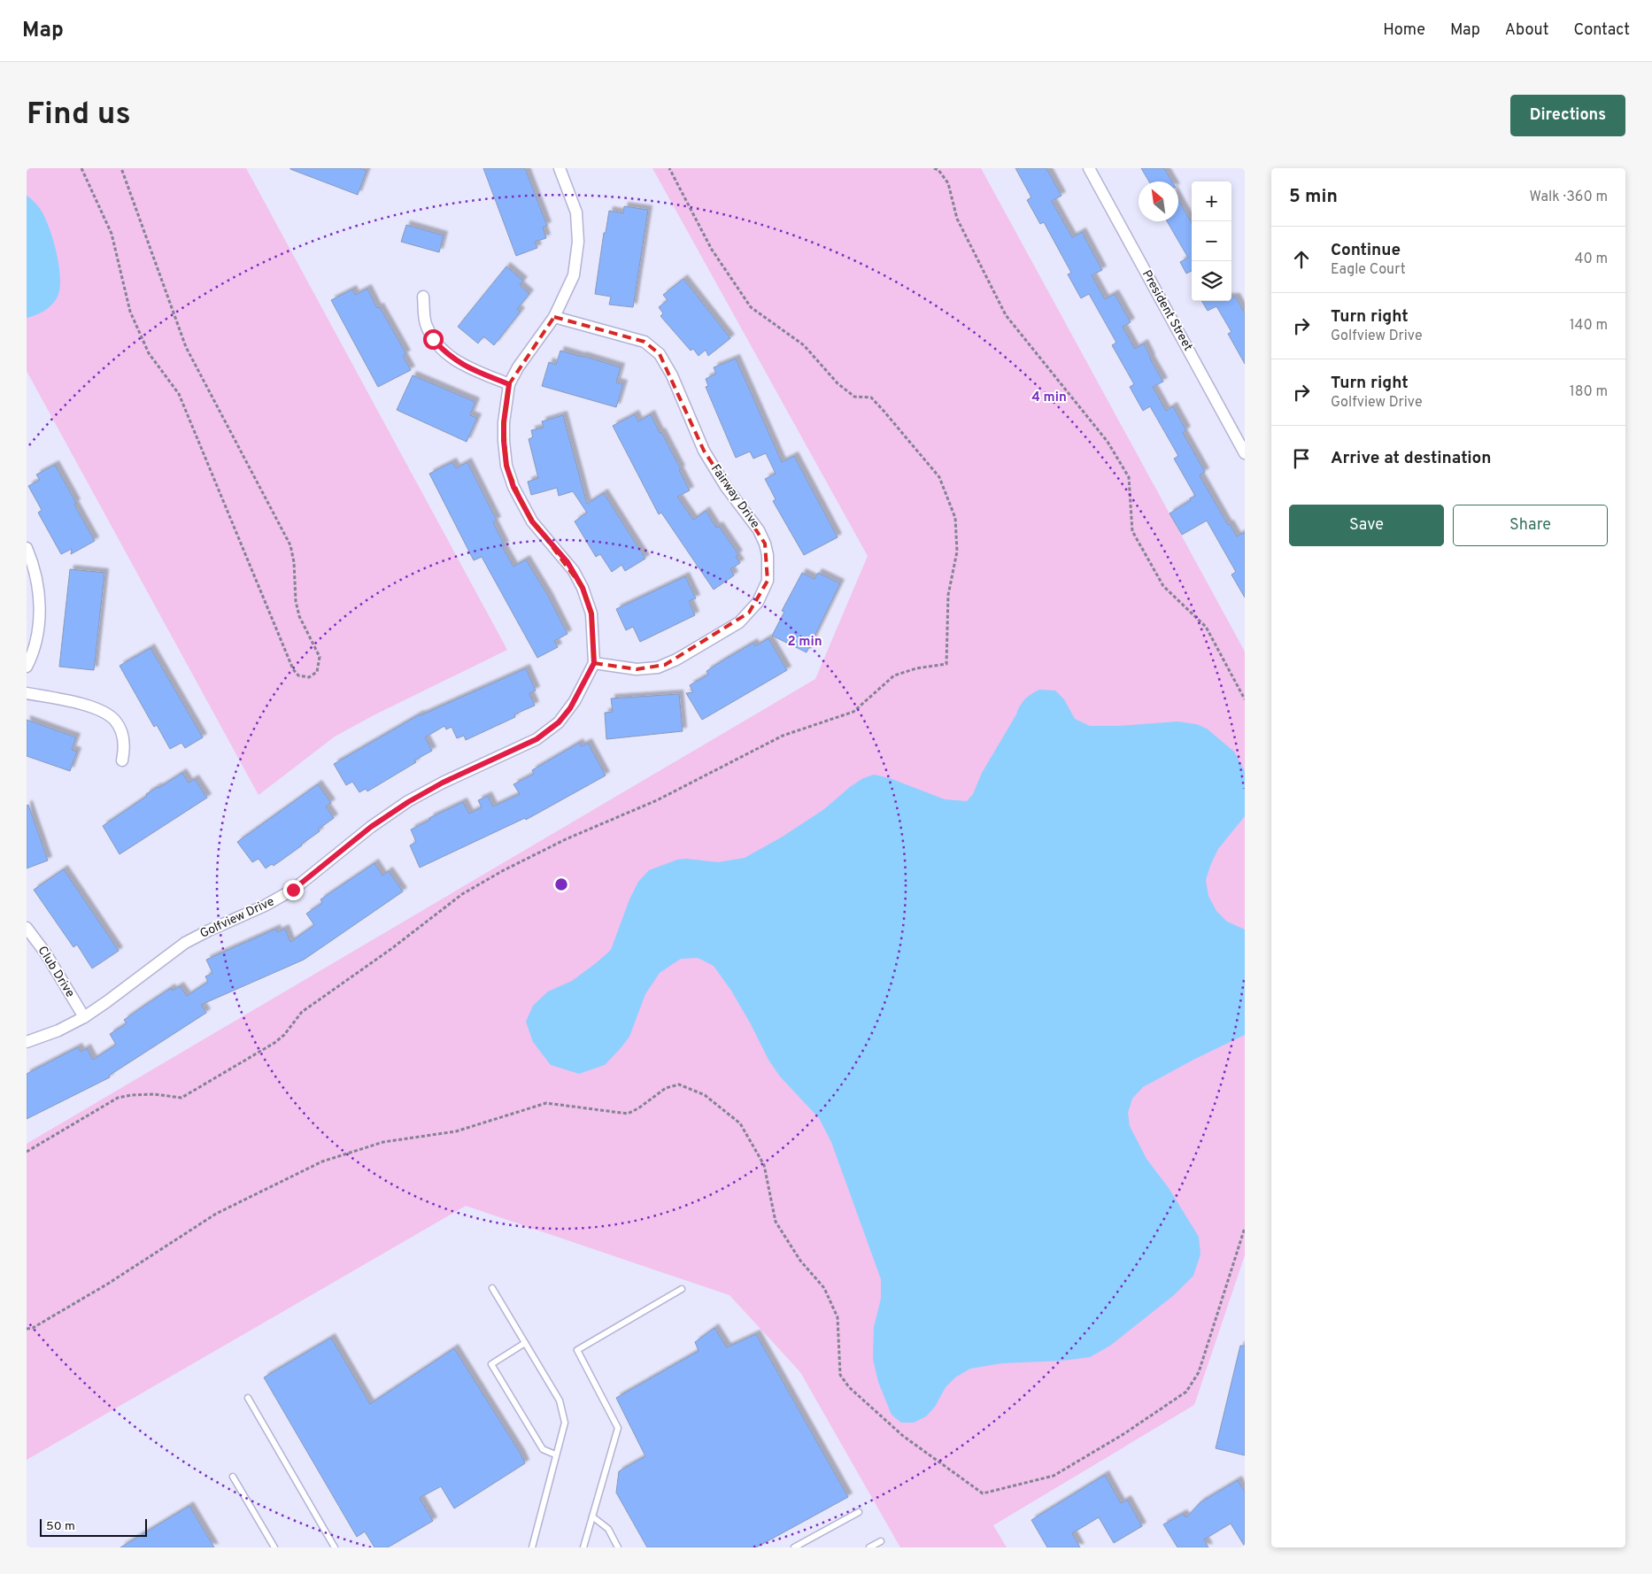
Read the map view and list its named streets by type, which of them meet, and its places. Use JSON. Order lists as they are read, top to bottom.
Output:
{
  "streets": {
    "street": [
      "President Street",
      "Fairway Drive",
      "Golfview Drive",
      "Club Drive"
    ]
  },
  "crossings": [
    ["Fairway Drive", "Golfview Drive"],
    ["Golfview Drive", "Club Drive"]
  ],
  "scale_bar": "50 m",
  "north": "top left",
  "page": {
    "header": "Map",
    "nav": [
      "Home",
      "Map",
      "About",
      "Contact"
    ],
    "buttons": [
      "Directions",
      ["Save", "Share"]
    ],
    "title": "Find us",
    "heading": ["5 min", "Walk · 360 m"],
    "map_buttons": ["+", "−"],
    "list": [
      ["Continue", "Eagle Court", "40 m"],
      ["Turn right", "Golfview Drive", "140 m"],
      ["Turn right", "Golfview Drive", "180 m"],
      "Arrive at destination"
    ],
    "scale": "50 m"
  },
  "rings": ["4 min", "2 min"]
}
